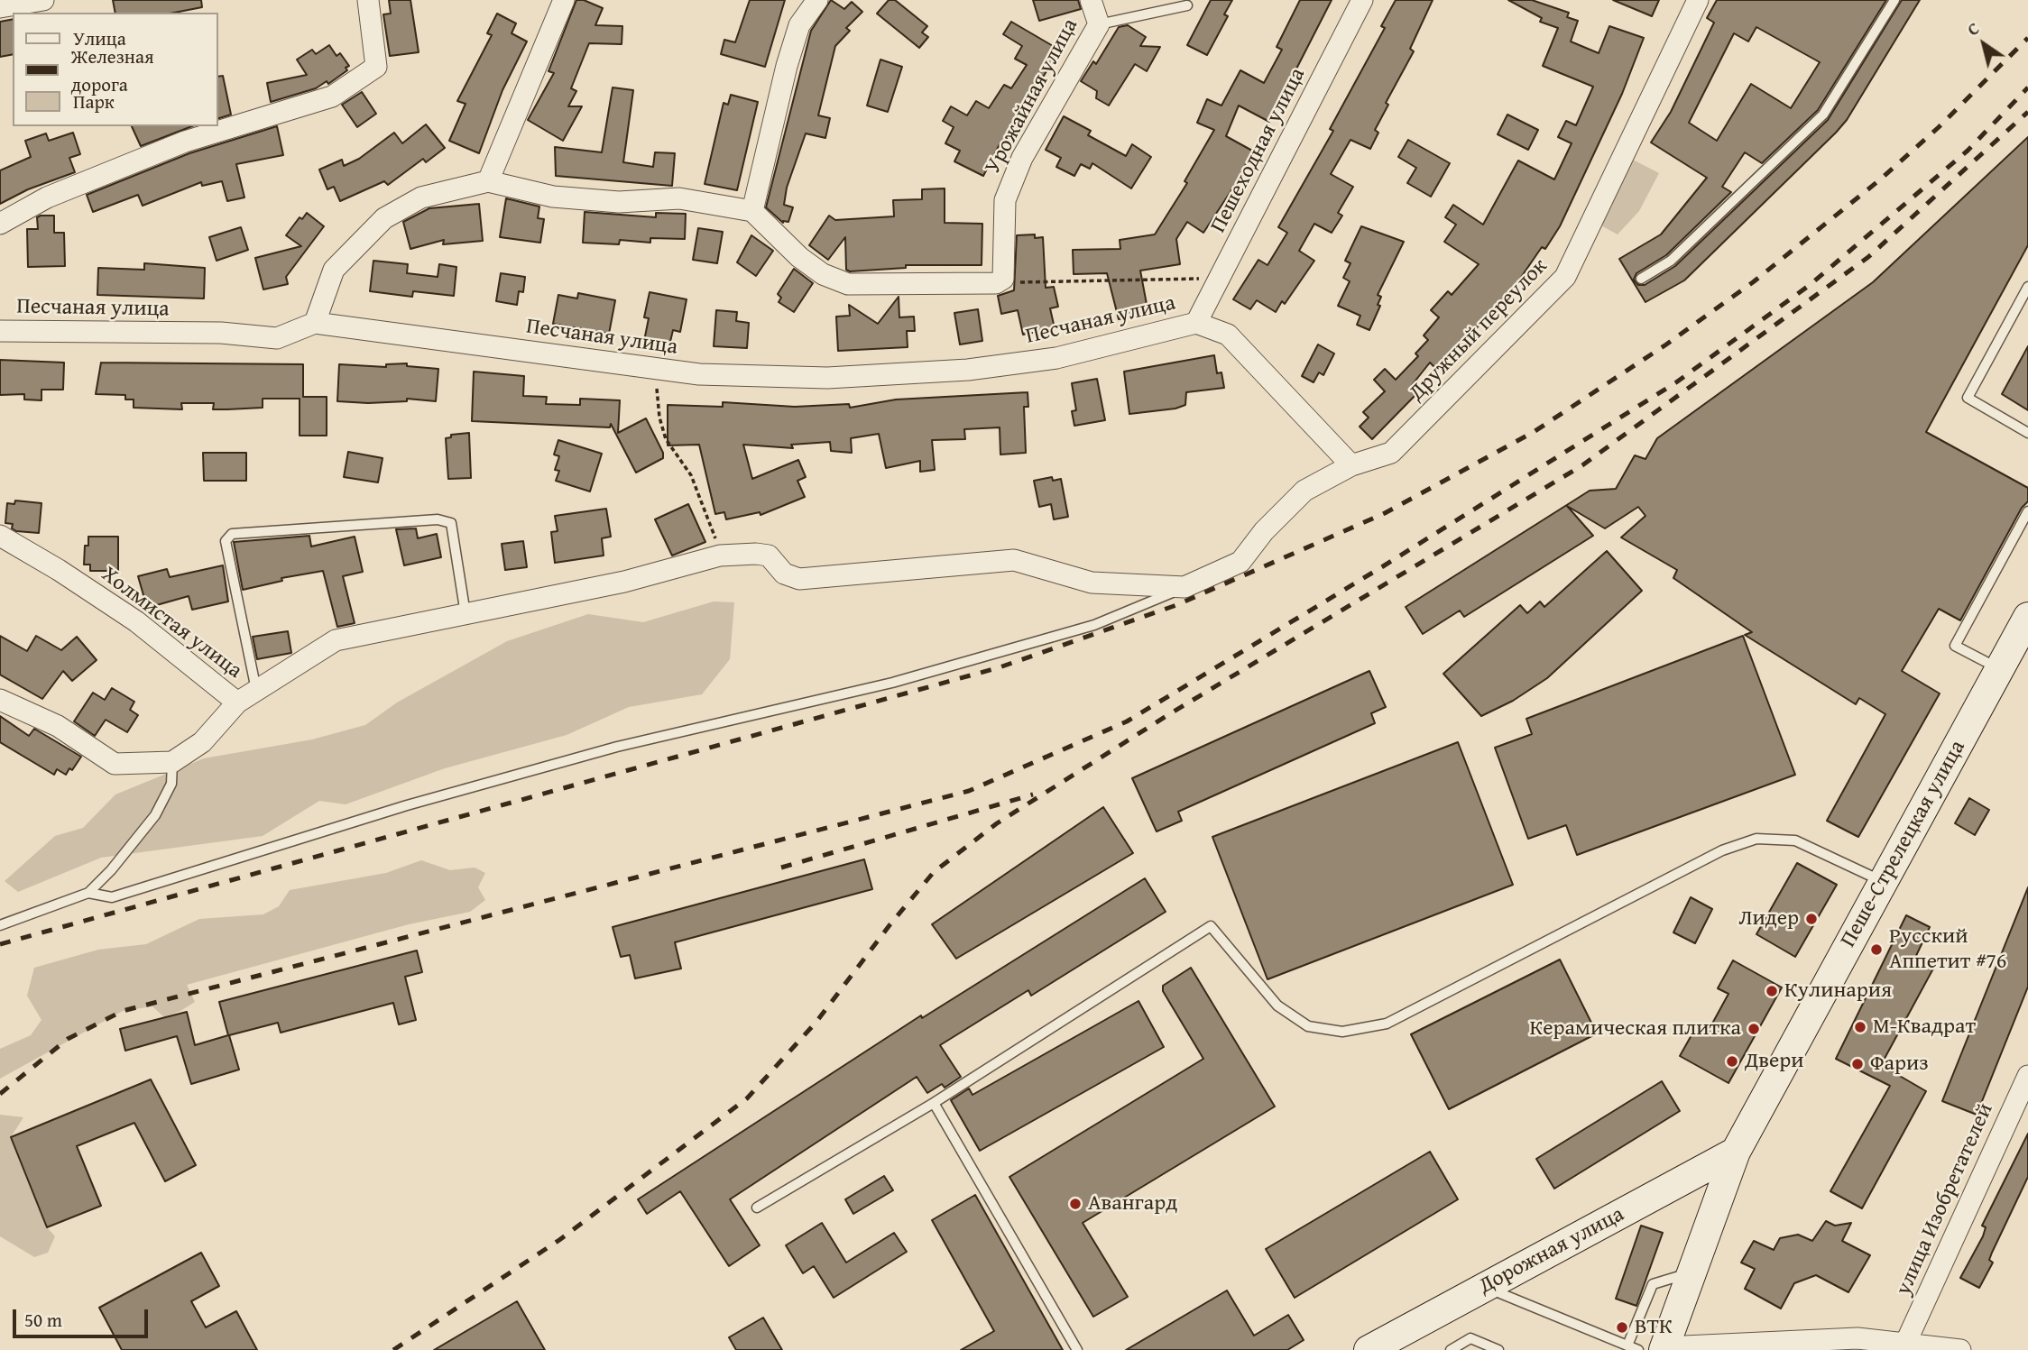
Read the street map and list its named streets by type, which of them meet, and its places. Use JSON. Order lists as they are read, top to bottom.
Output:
{
  "streets": {
    "street": [
      "Урожайная улица",
      "Пешеходная улица",
      "Песчаная улица",
      "Дружный переулок",
      "Холмистая улица",
      "Пеше-Стрелецкая улица",
      "улица Изобретателей",
      "Дорожная улица"
    ]
  },
  "crossings": [
    ["Пешеходная улица", "Песчаная улица"],
    ["Пеше-Стрелецкая улица", "Дорожная улица"]
  ],
  "places": [
    "Лидер",
    "Русский Аппетит #76",
    "Кулинария",
    "М-Квадрат",
    "Керамическая плитка",
    "Двери",
    "Фариз",
    "Авангард",
    "ВТК"
  ],
  "legend": ["Улица", "Железная дорога", "Парк"],
  "scale_bar": "50 m",
  "north": "top left"
}
